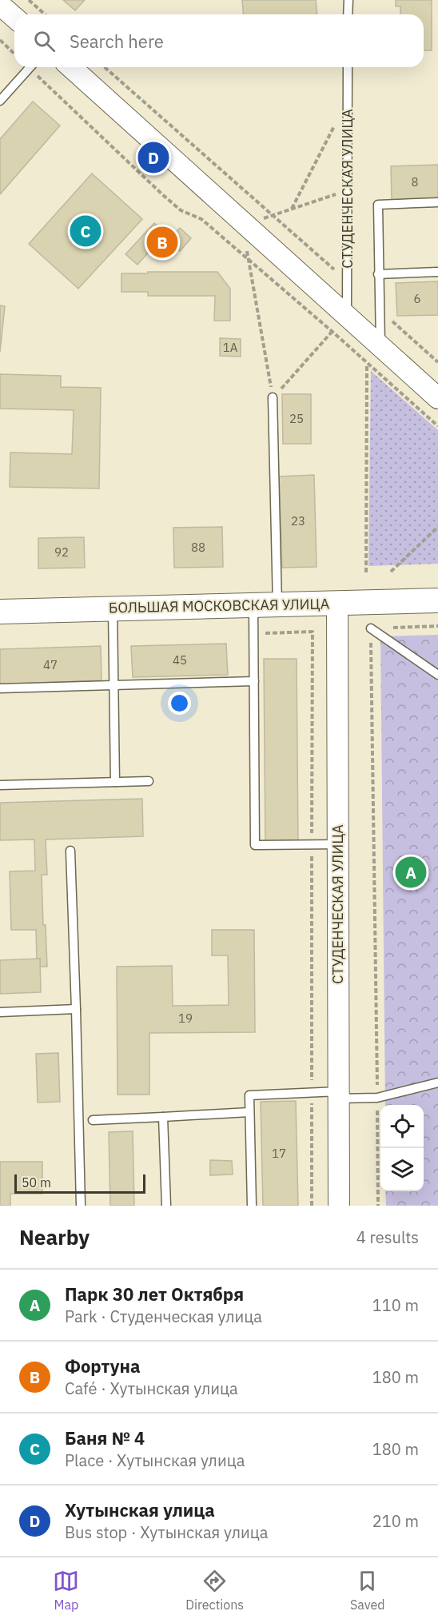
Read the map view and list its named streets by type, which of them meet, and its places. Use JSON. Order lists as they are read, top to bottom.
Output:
{
  "streets": {
    "main road": ["БОЛЬШАЯ МОСКОВСКАЯ УЛИЦА"],
    "street": ["СТУДЕНЧЕСКАЯ УЛИЦА"]
  },
  "crossings": [
    ["СТУДЕНЧЕСКАЯ УЛИЦА", "БОЛЬШАЯ МОСКОВСКАЯ УЛИЦА"]
  ],
  "house_numbers": [
    "8",
    "6",
    "1А",
    "25",
    "23",
    "88",
    "92",
    "45",
    "47",
    "19",
    "17"
  ],
  "scale_bar": "50 m",
  "page": {
    "search": "Search here",
    "pins": [
      "D",
      "C",
      "B",
      "A"
    ],
    "scale": "50 m",
    "heading": ["Nearby", "4 results"],
    "list": [
      {
        "mark": "A",
        "name": "Парк 30 лет Октября",
        "note": "Park · Студенческая улица",
        "value": "110 m"
      },
      {
        "mark": "B",
        "name": "Фортуна",
        "note": "Café · Хутынская улица",
        "value": "180 m"
      },
      {
        "mark": "C",
        "name": "Баня № 4",
        "note": "Place · Хутынская улица",
        "value": "180 m"
      },
      {
        "mark": "D",
        "name": "Хутынская улица",
        "note": "Bus stop · Хутынская улица",
        "value": "210 m"
      }
    ],
    "nav": ["Map", "Directions", "Saved"]
  }
}
